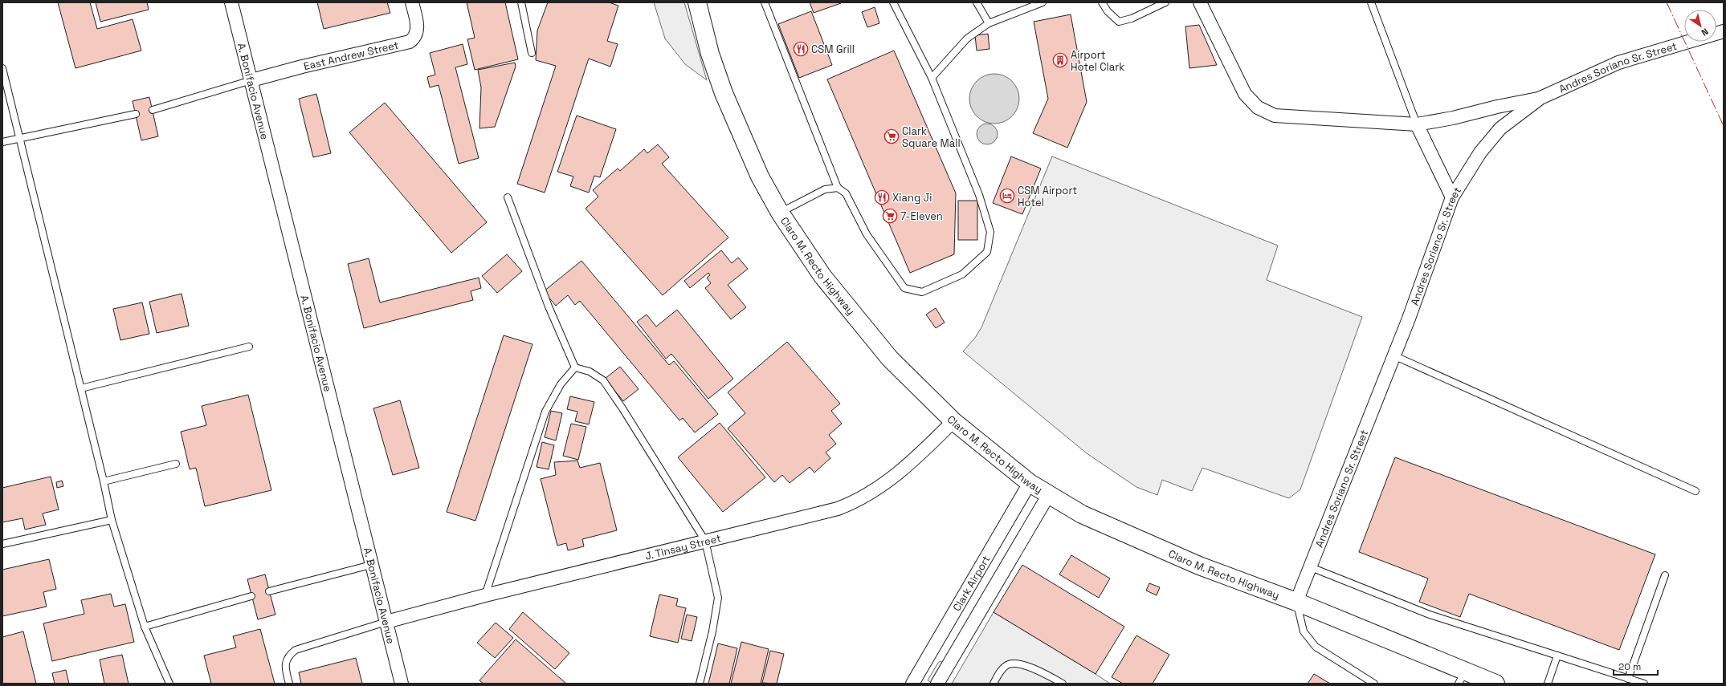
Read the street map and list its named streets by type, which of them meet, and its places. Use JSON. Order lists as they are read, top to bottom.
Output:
{
  "streets": {
    "main road": ["Claro M. Recto Highway"],
    "street": [
      "East Andrew Street",
      "Andres Soriano Sr. Street",
      "A. Bonifacio Avenue",
      "J. Tinsay Street",
      "Clark Airport"
    ]
  },
  "crossings": [
    ["East Andrew Street", "A. Bonifacio Avenue"],
    ["Andres Soriano Sr. Street", "Claro M. Recto Highway"],
    ["A. Bonifacio Avenue", "J. Tinsay Street"],
    ["Claro M. Recto Highway", "J. Tinsay Street"],
    ["Claro M. Recto Highway", "Clark Airport"]
  ],
  "places": {
    "restaurant": ["CSM Grill", "Xiang Ji"],
    "building": ["Airport Hotel Clark"],
    "supermarket": ["Clark Square Mall", "7-Eleven"],
    "hotel": ["CSM Airport Hotel"]
  },
  "scale_bar": "20 m",
  "north": "bottom right"
}
